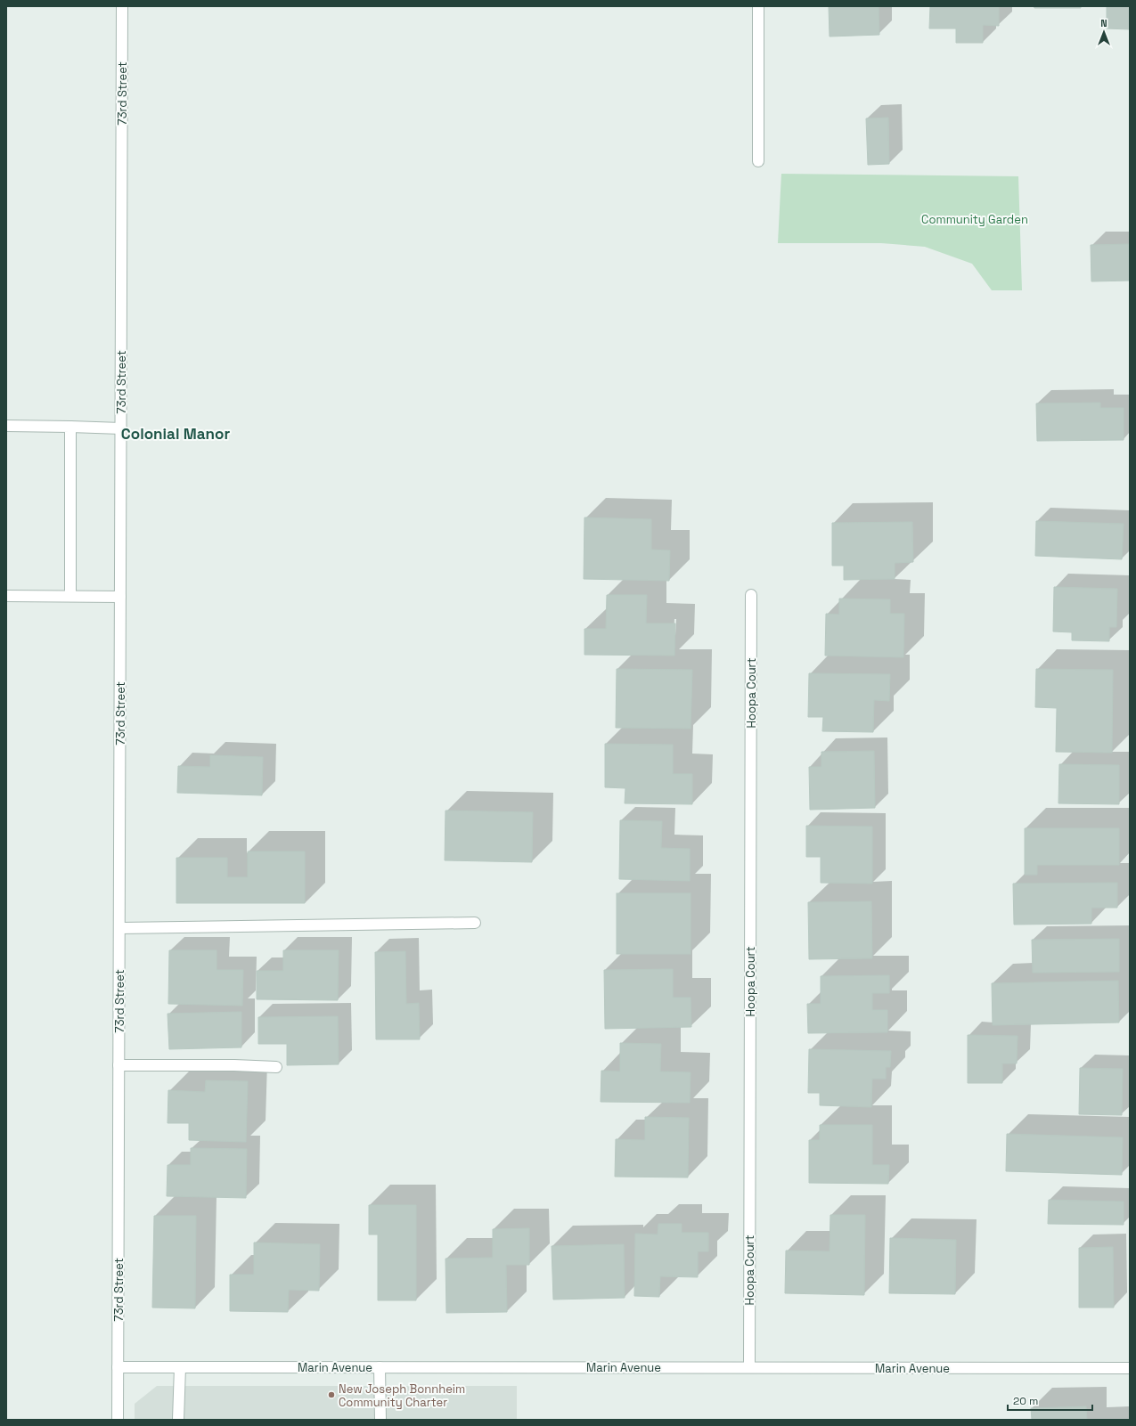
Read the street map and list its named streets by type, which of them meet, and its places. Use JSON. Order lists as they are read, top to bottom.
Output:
{
  "streets": {
    "street": ["73rd Street", "Hoopa Court", "Marin Avenue"]
  },
  "crossings": [
    ["73rd Street", "Marin Avenue"],
    ["Hoopa Court", "Marin Avenue"]
  ],
  "districts": ["Colonial Manor"],
  "parks": ["Community Garden"],
  "places": ["New Joseph Bonnheim Community Charter"],
  "scale_bar": "20 m",
  "north": "top"
}
